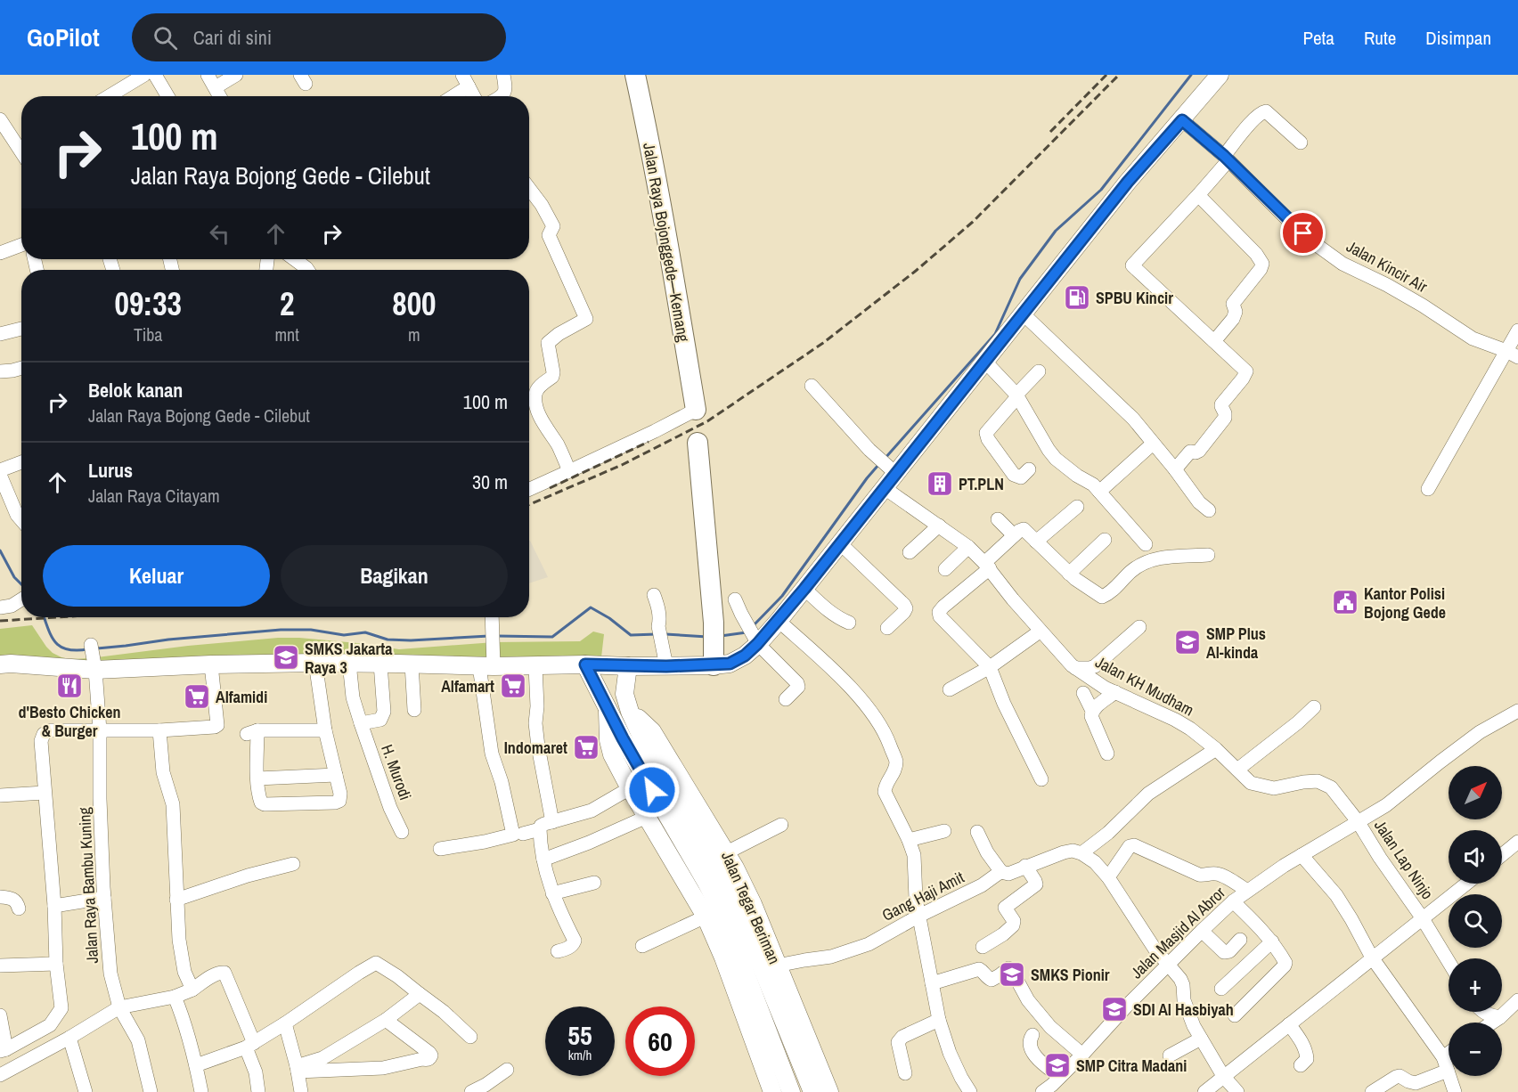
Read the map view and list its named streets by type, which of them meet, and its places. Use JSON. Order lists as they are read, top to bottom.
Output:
{
  "streets": {
    "highway": ["Jalan Raya Bojonggede—Kemang"],
    "main road": ["Jalan Tegar Beriman"],
    "street": [
      "Jalan Kincir Air",
      "Jalan KH Mudham",
      "H. Murodi",
      "Jalan Lap Ninjo",
      "Jalan Raya Bambu Kuning",
      "Gang Haji Amit",
      "Jalan Masjid Al Abror"
    ]
  },
  "crossings": [
    ["Jalan KH Mudham", "Jalan Lap Ninjo"],
    ["Jalan KH Mudham", "Jalan Masjid Al Abror"],
    ["Jalan Lap Ninjo", "Jalan Masjid Al Abror"],
    ["Gang Haji Amit", "Jalan Tegar Beriman"]
  ],
  "places": {
    "fuel station": ["SPBU Kincir"],
    "building": ["PT.PLN"],
    "public building": ["Kantor Polisi Bojong Gede"],
    "school or university": [
      "SMP Plus Al-kinda",
      "SMKS Jakarta Raya 3",
      "SMKS Pionir",
      "SDI Al Hasbiyah",
      "SMP Citra Madani"
    ],
    "restaurant": ["d'Besto Chicken & Burger"],
    "supermarket": ["Alfamart", "Alfamidi", "Indomaret"]
  },
  "north": "top right",
  "page": {
    "header": "GoPilot",
    "search": "Cari di sini",
    "nav": ["Peta", "Rute", "Disimpan"],
    "turn": ["100 m", "Jalan Raya Bojong Gede - Cilebut"],
    "eta": [
      "09:33",
      "Tiba",
      "2",
      "mnt",
      "800",
      "m"
    ],
    "list": [
      {
        "name": "Belok kanan",
        "note": "Jalan Raya Bojong Gede - Cilebut",
        "value": "100 m"
      },
      {
        "name": "Lurus",
        "note": "Jalan Raya Citayam",
        "value": "30 m"
      }
    ],
    "buttons": ["Keluar", "Bagikan"],
    "map_buttons": ["+", "−"],
    "speed": "55 km/h",
    "limit": "60"
  }
}
